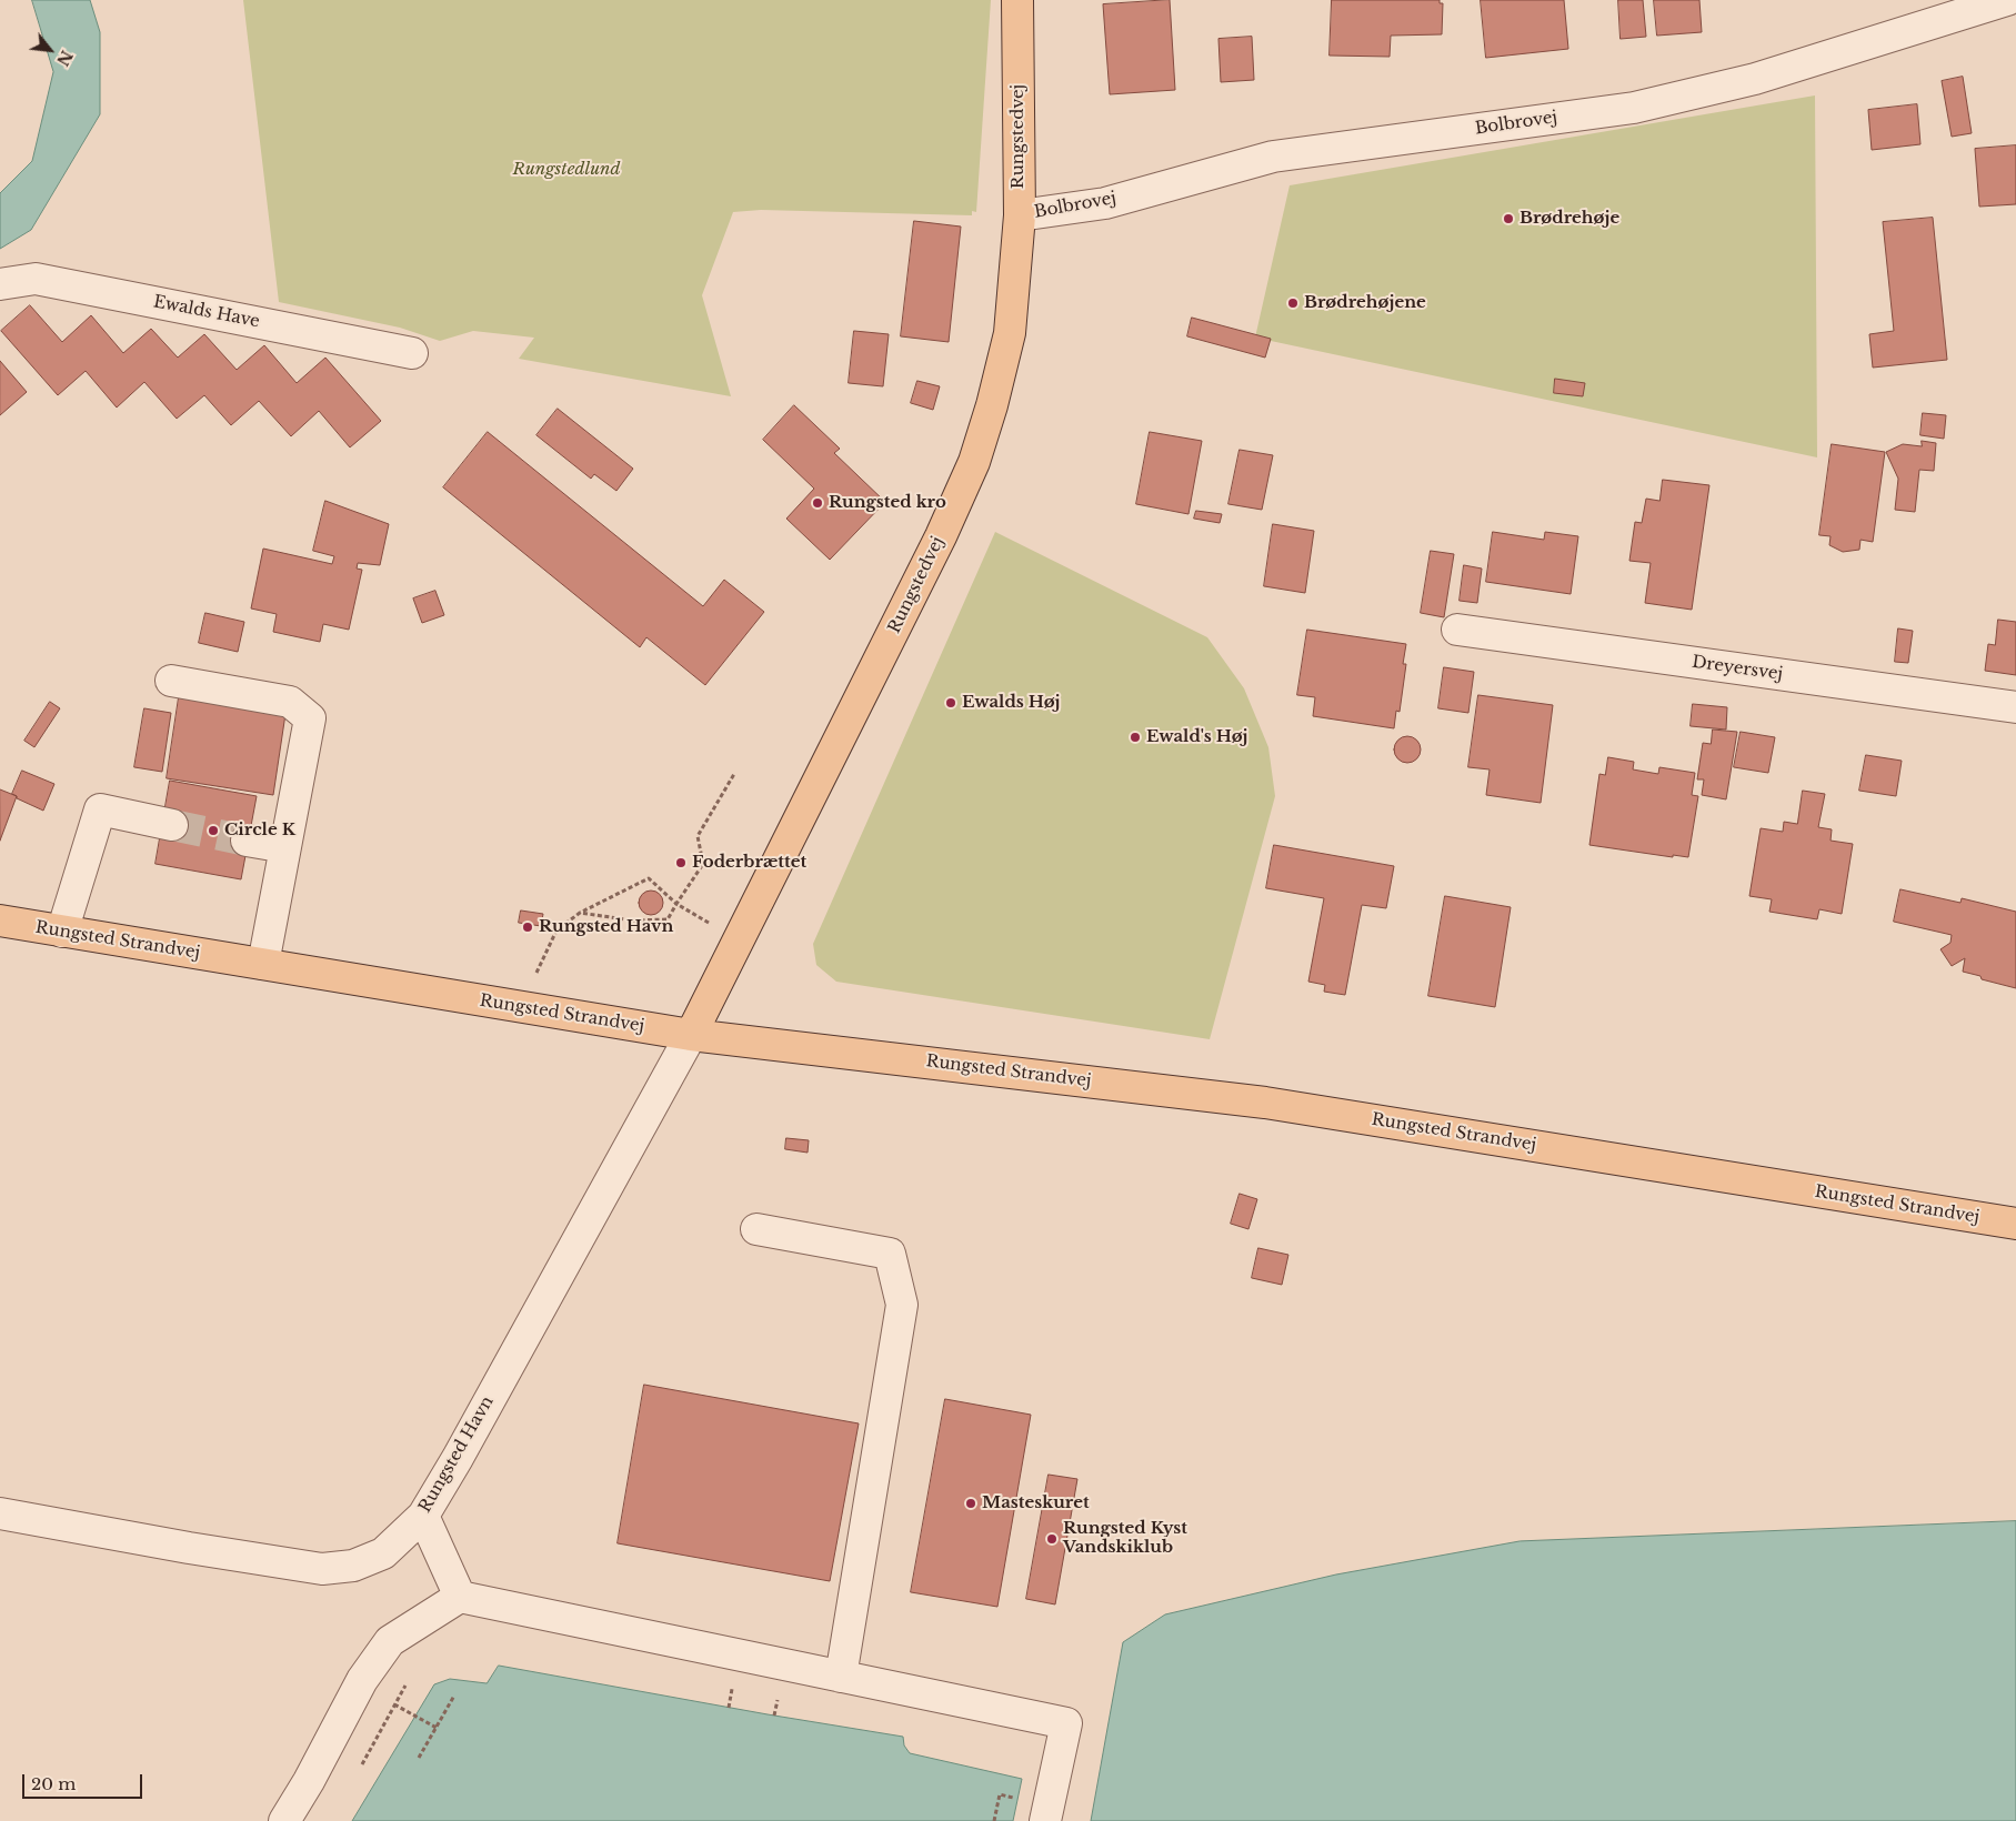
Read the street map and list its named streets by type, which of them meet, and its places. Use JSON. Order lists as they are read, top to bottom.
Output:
{
  "streets": {
    "main road": ["Rungstedvej", "Rungsted Strandvej"],
    "street": [
      "Bolbrovej",
      "Ewalds Have",
      "Dreyersvej",
      "Rungsted Havn"
    ]
  },
  "crossings": [
    ["Bolbrovej", "Rungstedvej"],
    ["Rungstedvej", "Rungsted Strandvej"],
    ["Rungstedvej", "Rungsted Havn"],
    ["Rungsted Strandvej", "Rungsted Havn"]
  ],
  "parks": ["Rungstedlund"],
  "places": [
    "Brødrehøje",
    "Brødrehøjene",
    "Rungsted kro",
    "Ewalds Høj",
    "Ewald's Høj",
    "Circle K",
    "Foderbrættet",
    "Rungsted Havn",
    "Masteskuret",
    "Rungsted Kyst Vandskiklub"
  ],
  "scale_bar": "20 m",
  "north": "bottom right"
}
